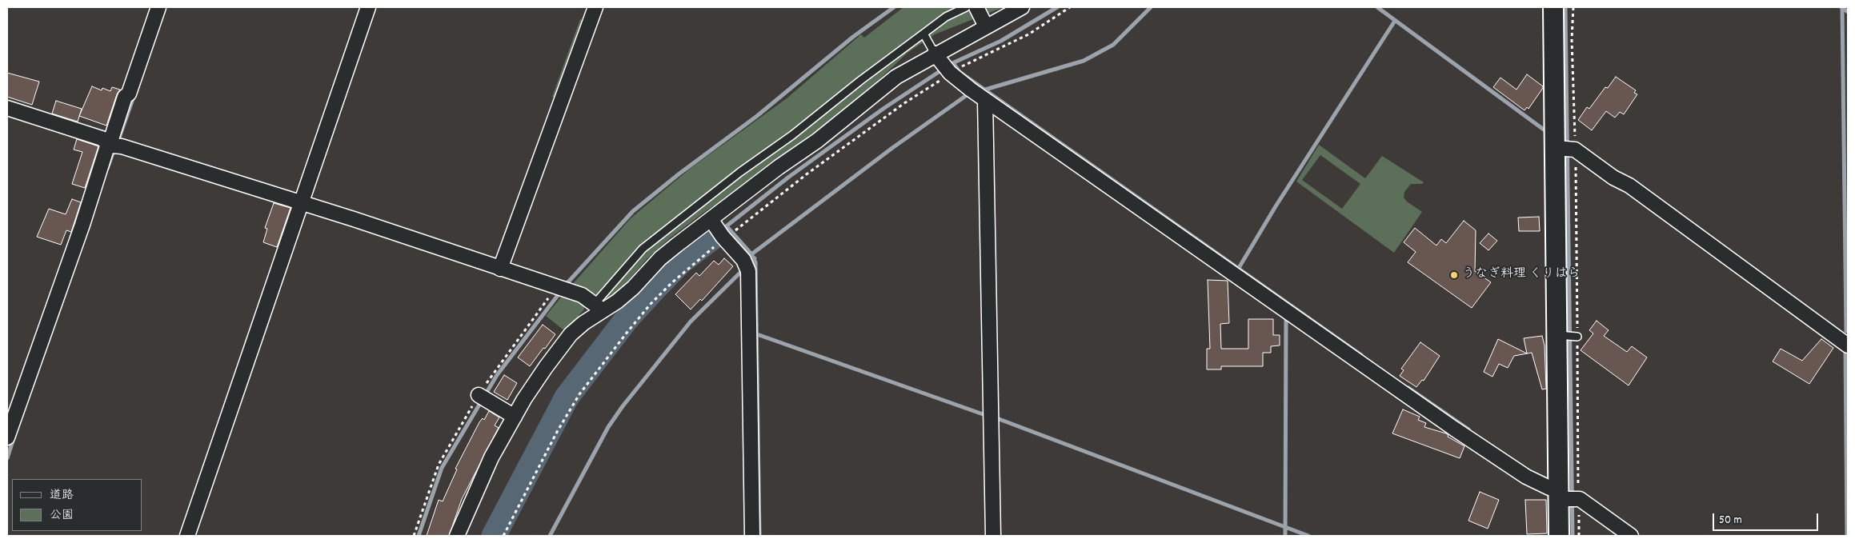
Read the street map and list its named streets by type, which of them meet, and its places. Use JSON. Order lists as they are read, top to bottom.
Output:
{
  "places": ["うなぎ料理 くりはら"],
  "legend": ["道路", "公園"],
  "scale_bar": "50 m"
}
